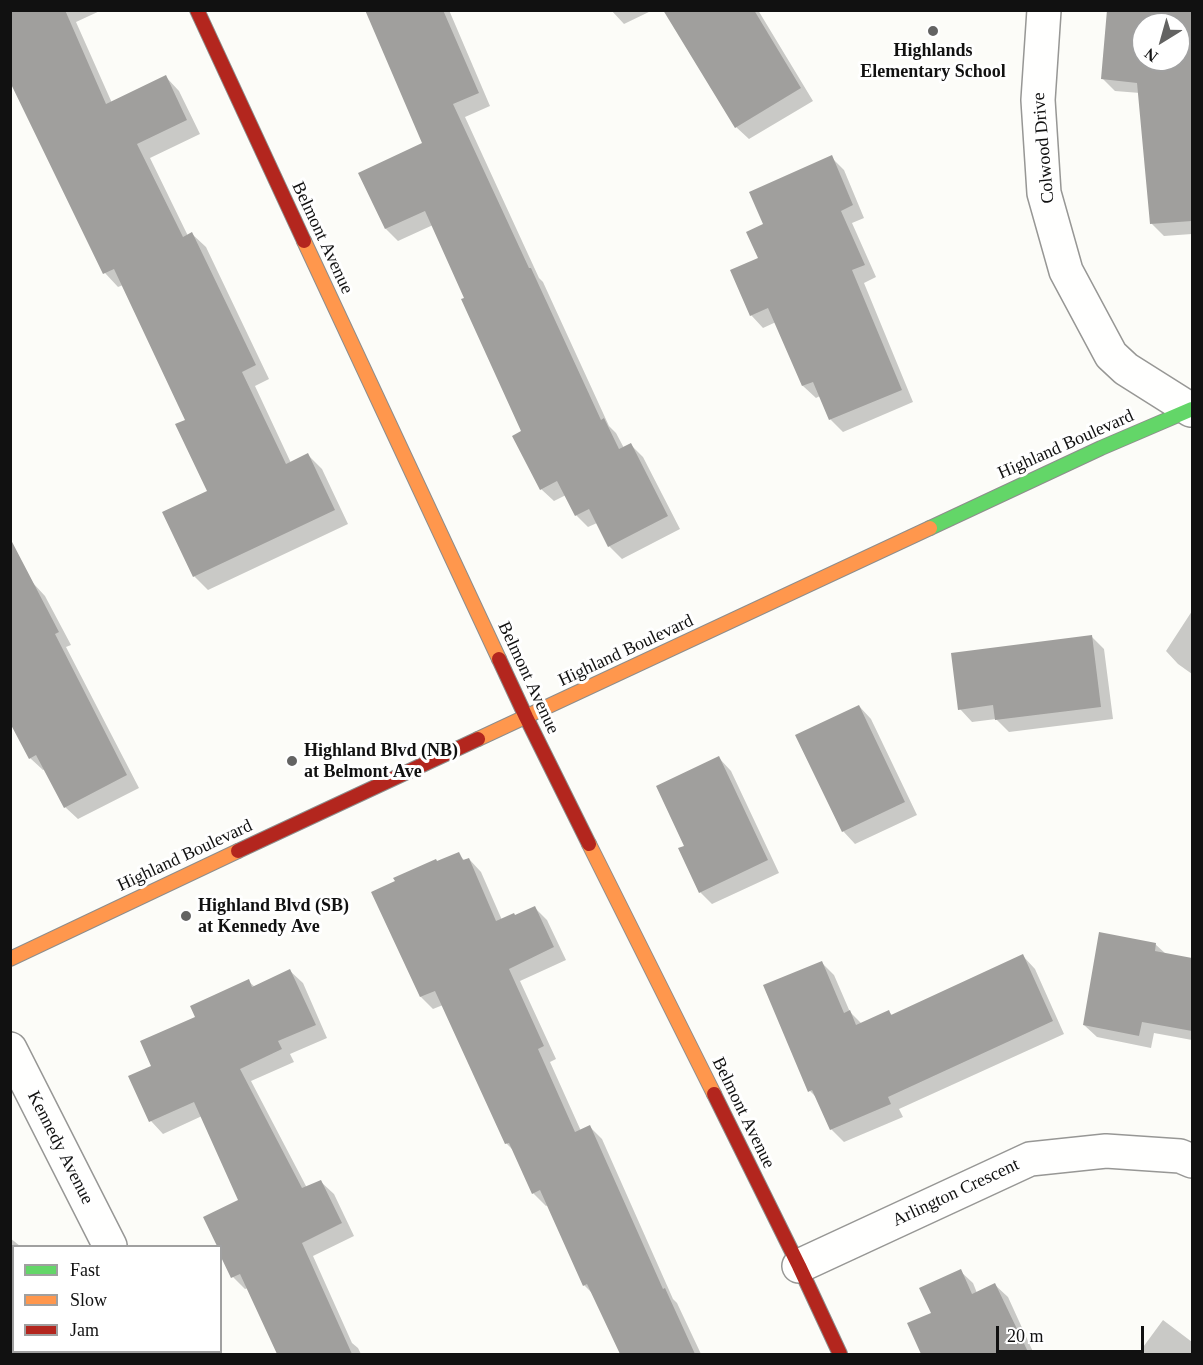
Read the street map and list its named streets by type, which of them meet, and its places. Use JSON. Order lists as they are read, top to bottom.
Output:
{
  "streets": {
    "street": [
      "Colwood Drive",
      "Belmont Avenue",
      "Highland Boulevard",
      "Kennedy Avenue",
      "Arlington Crescent"
    ]
  },
  "crossings": [
    ["Colwood Drive", "Highland Boulevard"],
    ["Belmont Avenue", "Highland Boulevard"],
    ["Belmont Avenue", "Arlington Crescent"]
  ],
  "places": ["Highlands Elementary School", "Highland Blvd (NB) at Belmont Ave", "Highland Blvd (SB) at Kennedy Ave"],
  "legend": ["Fast", "Slow", "Jam"],
  "scale_bar": "20 m",
  "north": "bottom left"
}
